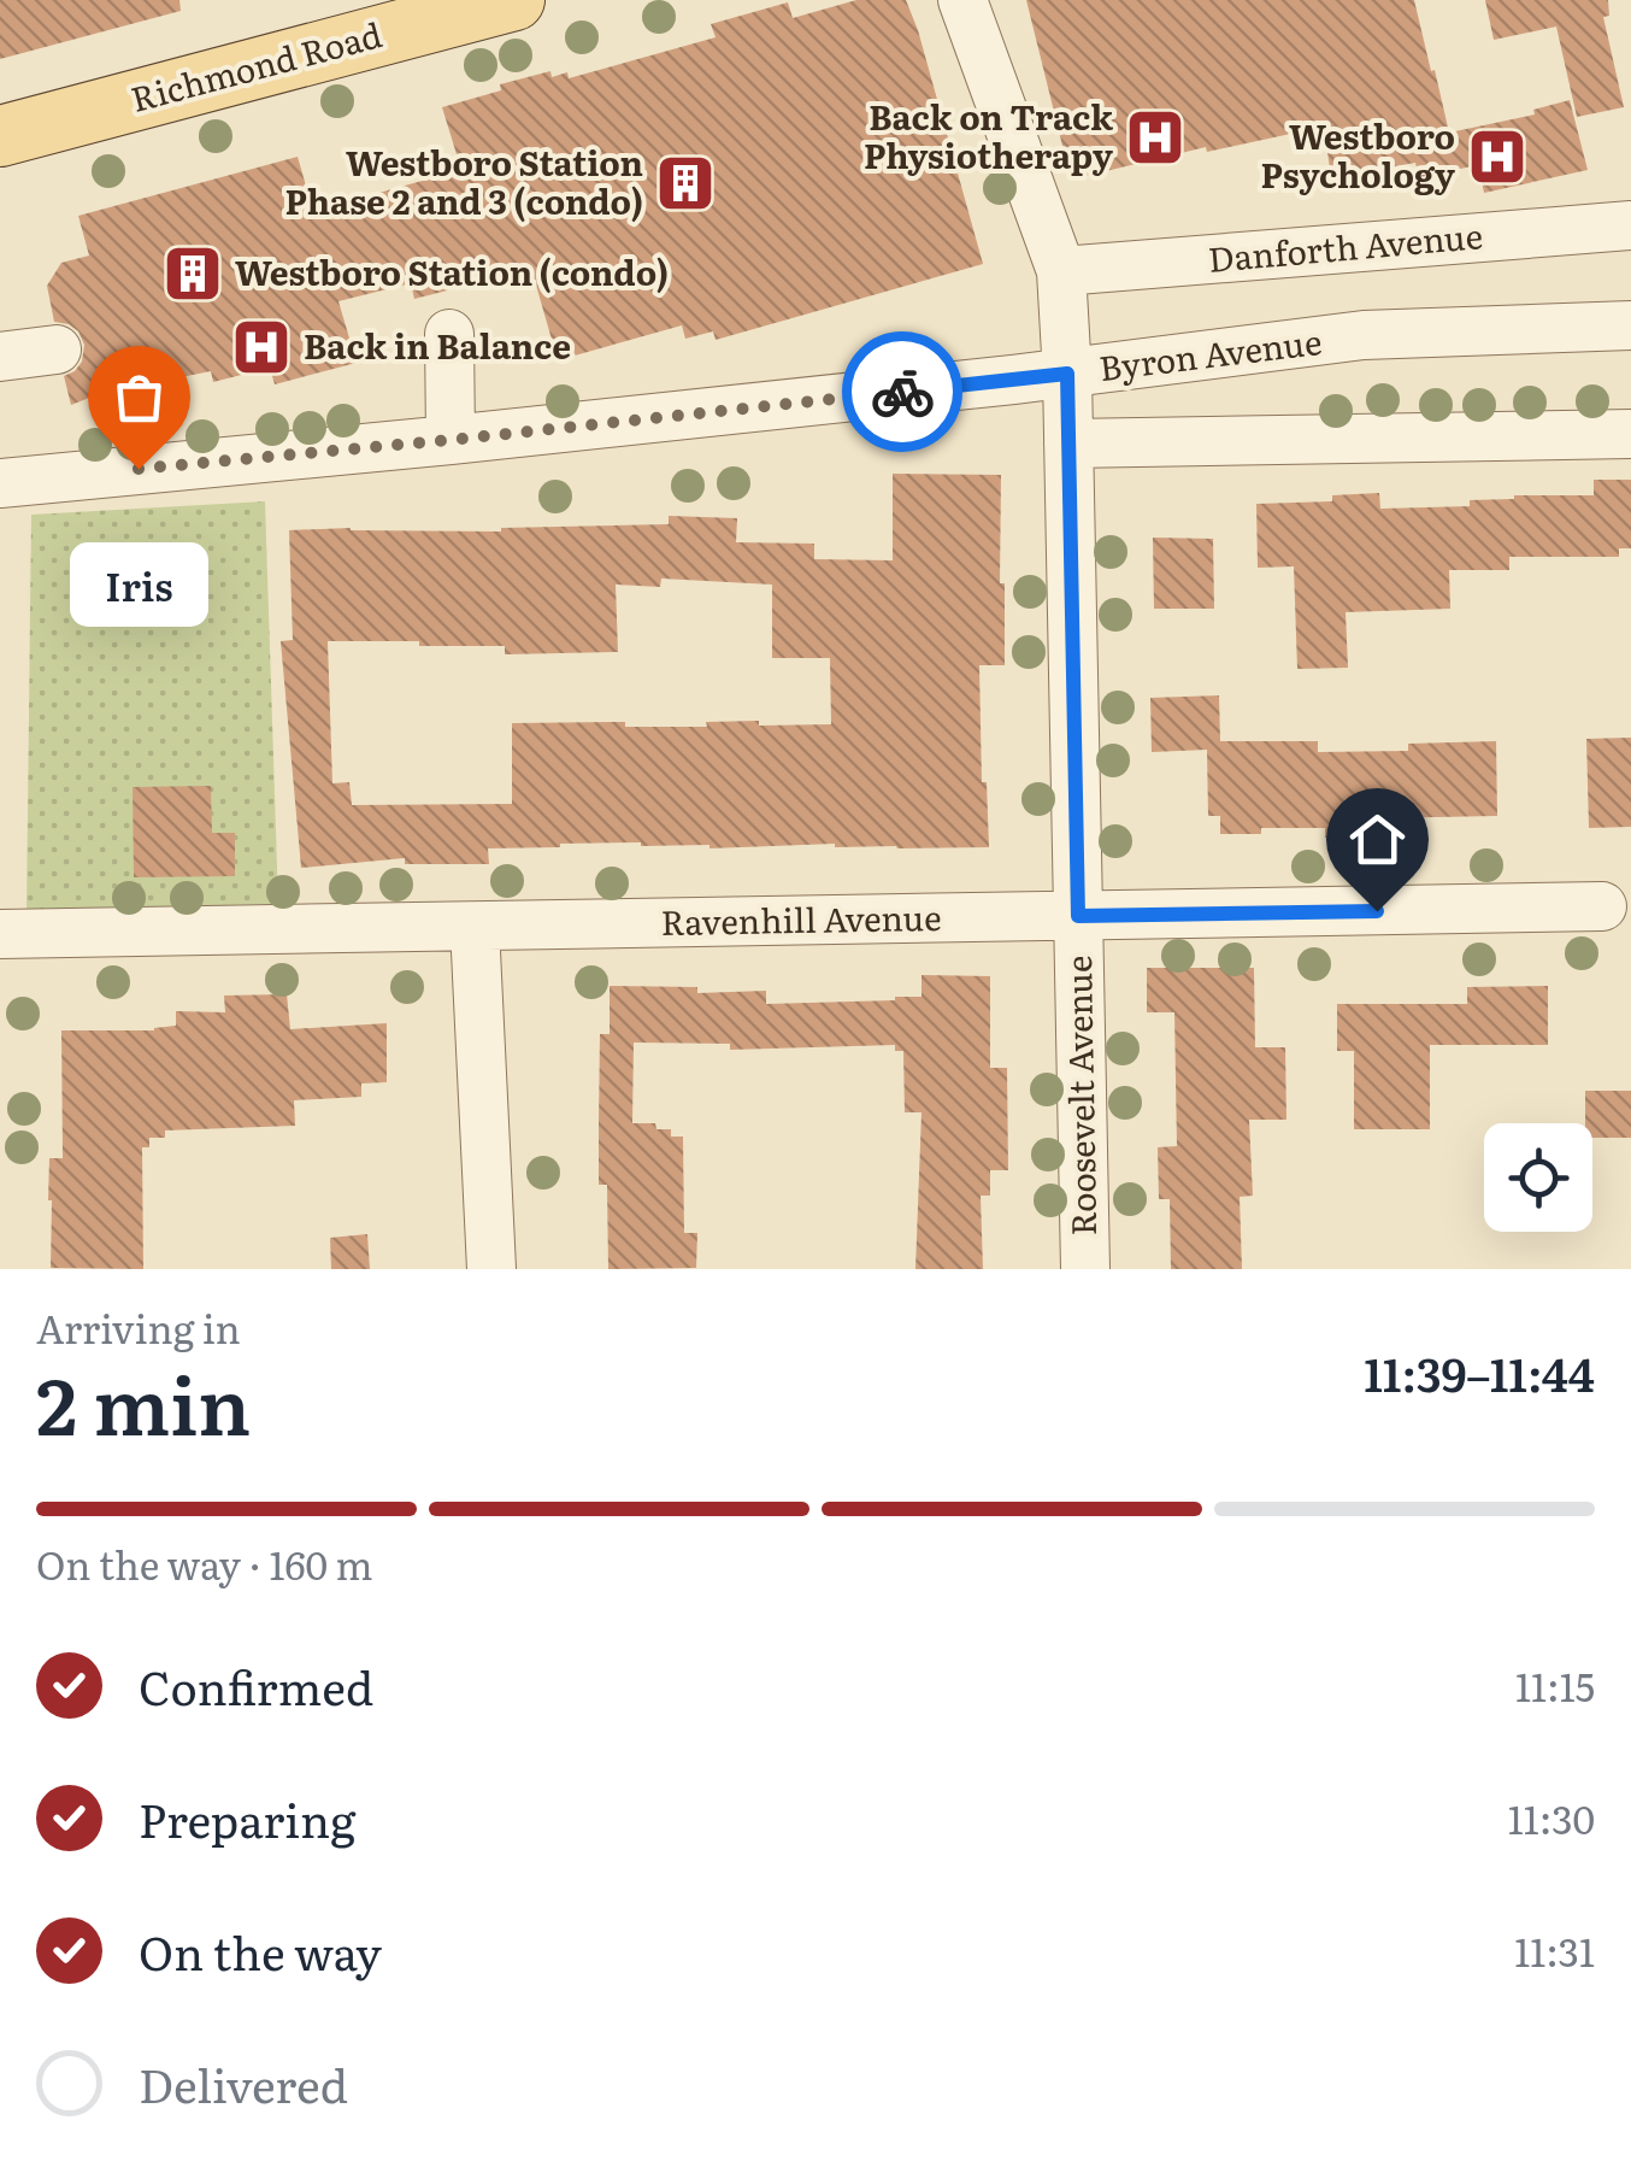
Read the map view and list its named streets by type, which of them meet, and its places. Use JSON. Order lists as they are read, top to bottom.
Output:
{
  "streets": {
    "main road": ["Richmond Road"],
    "street": [
      "Danforth Avenue",
      "Byron Avenue",
      "Ravenhill Avenue",
      "Roosevelt Avenue"
    ]
  },
  "crossings": [
    ["Danforth Avenue", "Roosevelt Avenue"],
    ["Byron Avenue", "Roosevelt Avenue"],
    ["Ravenhill Avenue", "Roosevelt Avenue"]
  ],
  "places": {
    "hospital": ["Back on Track Physiotherapy", "Westboro Psychology", "Back in Balance"],
    "building": ["Westboro Station Phase 2 and 3 (condo)", "Westboro Station (condo)"],
    "other": ["Iris"]
  },
  "page": {
    "bubble": "Iris",
    "heading": ["2 min", "Arriving in", "11:39–11:44"],
    "bar": "On the way · 160 m",
    "list": [
      ["Confirmed", "11:15"],
      ["Preparing", "11:30"],
      ["On the way", "11:31"],
      "Delivered"
    ]
  }
}
